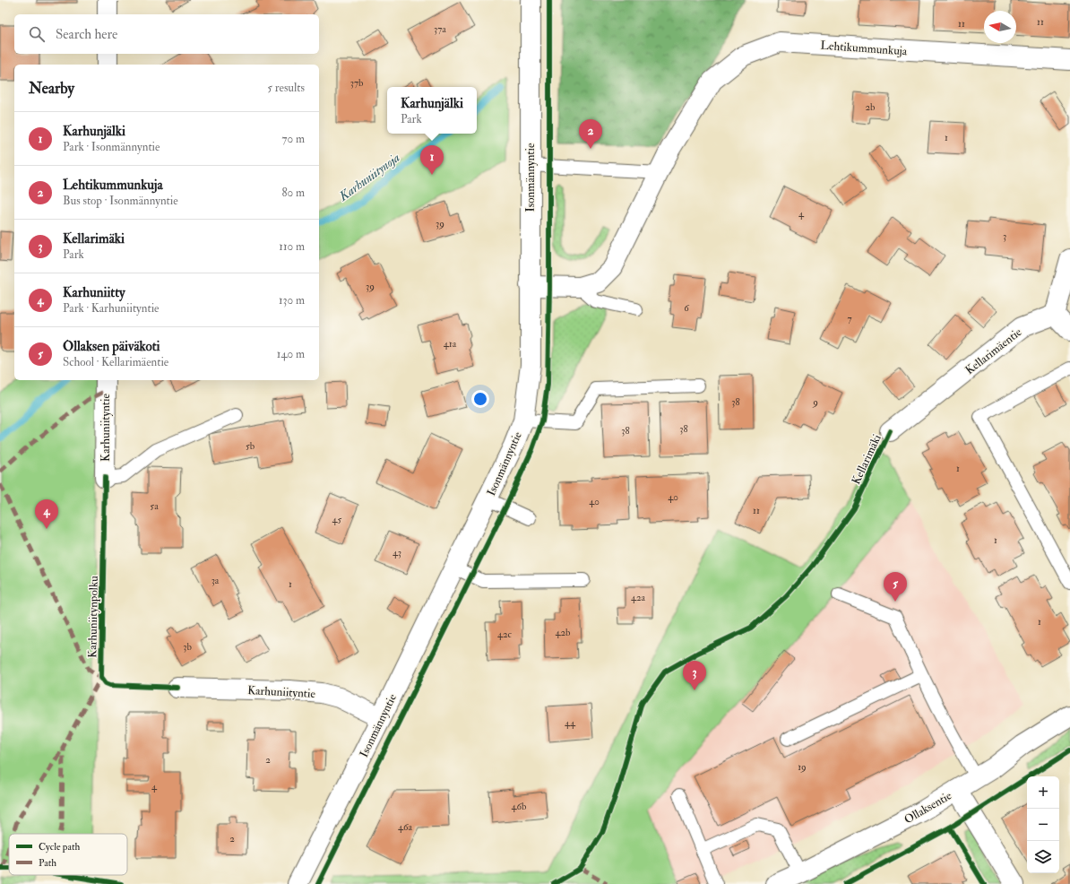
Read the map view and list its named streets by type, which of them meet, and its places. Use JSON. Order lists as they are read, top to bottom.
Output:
{
  "streets": {
    "street": [
      "Lehtikummunkuja",
      "Isonmännyntie",
      "Kellarimäentie",
      "Karhuniityntie",
      "Ollaksentie"
    ],
    "cycle path": ["Kellarimäki", "Karhuniitynpolku"]
  },
  "crossings": [
    ["Lehtikummunkuja", "Isonmännyntie"],
    ["Isonmännyntie", "Karhuniityntie"]
  ],
  "water": ["Karhuniitynoja"],
  "house_numbers": [
    "11",
    "11",
    "37a",
    "37b",
    "2b",
    "1",
    "4",
    "39",
    "3",
    "39",
    "6",
    "7",
    "41a",
    "38",
    "9",
    "38",
    "38",
    "5b",
    "1",
    "40",
    "40",
    "5a",
    "11",
    "45",
    "1",
    "43",
    "3a",
    "1",
    "42a",
    "1",
    "42b",
    "42c",
    "3b",
    "44",
    "2",
    "19",
    "4",
    "46b",
    "46a",
    "2"
  ],
  "legend": ["Cycle path", "Path"],
  "north": "left",
  "page": {
    "search": "Search here",
    "heading": ["Nearby", "5 results"],
    "popup": ["Karhunjälki", "Park"],
    "list": [
      {
        "mark": "1",
        "name": "Karhunjälki",
        "note": "Park · Isonmännyntie",
        "value": "70 m"
      },
      {
        "mark": "2",
        "name": "Lehtikummunkuja",
        "note": "Bus stop · Isonmännyntie",
        "value": "80 m"
      },
      {
        "mark": "3",
        "name": "Kellarimäki",
        "note": "Park",
        "value": "110 m"
      },
      {
        "mark": "4",
        "name": "Karhuniitty",
        "note": "Park · Karhuniityntie",
        "value": "130 m"
      },
      {
        "mark": "5",
        "name": "Ollaksen päiväkoti",
        "note": "School · Kellarimäentie",
        "value": "140 m"
      }
    ],
    "pins": [
      "2",
      "1",
      "4",
      "5",
      "3"
    ],
    "map_buttons": ["+", "−"]
  }
}
